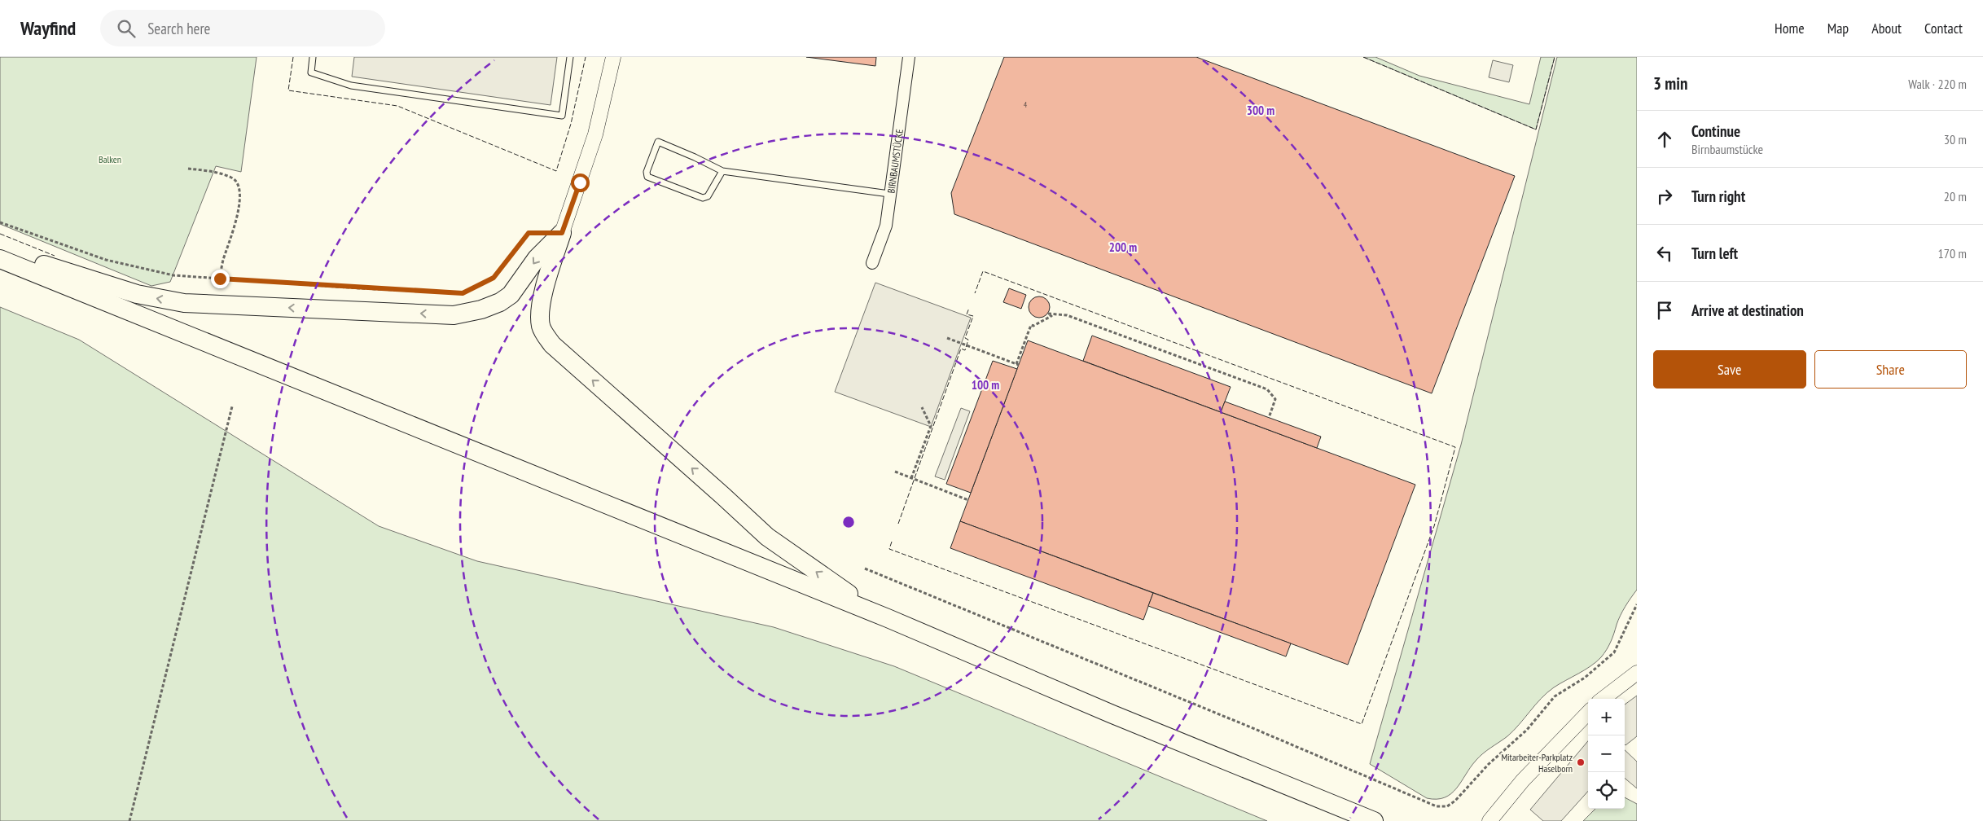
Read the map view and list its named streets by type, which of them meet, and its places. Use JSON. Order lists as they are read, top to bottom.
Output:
{
  "streets": {
    "street": ["BIRNBAUMSTÜCKE"]
  },
  "parks": ["Balken"],
  "places": ["Mitarbeiter-Parkplatz Haselborn"],
  "house_numbers": ["4"],
  "page": {
    "header": "Wayfind",
    "search": "Search here",
    "nav": [
      "Home",
      "Map",
      "About",
      "Contact"
    ],
    "heading": ["3 min", "Walk · 220 m"],
    "list": [
      ["Continue", "Birnbaumstücke", "30 m"],
      ["Turn right", "20 m"],
      ["Turn left", "170 m"],
      "Arrive at destination"
    ],
    "buttons": ["Save", "Share"],
    "map_buttons": ["+", "−"]
  },
  "rings": ["300 m", "200 m", "100 m"]
}
